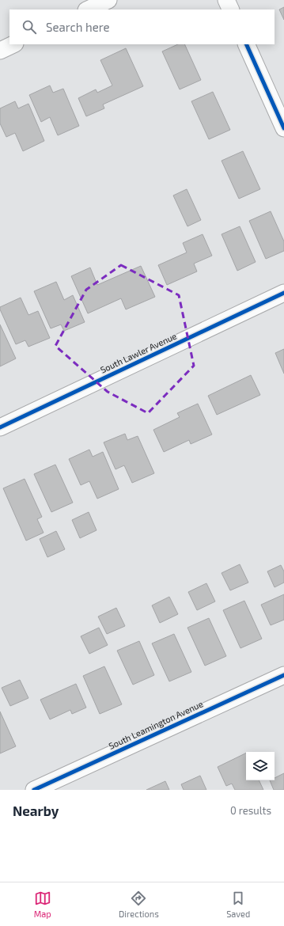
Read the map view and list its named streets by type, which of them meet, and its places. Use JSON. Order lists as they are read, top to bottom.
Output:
{
  "streets": {
    "street": ["South Lawler Avenue", "South Leamington Avenue"]
  },
  "page": {
    "search": "Search here",
    "heading": ["Nearby", "0 results"],
    "nav": ["Map", "Directions", "Saved"]
  }
}
